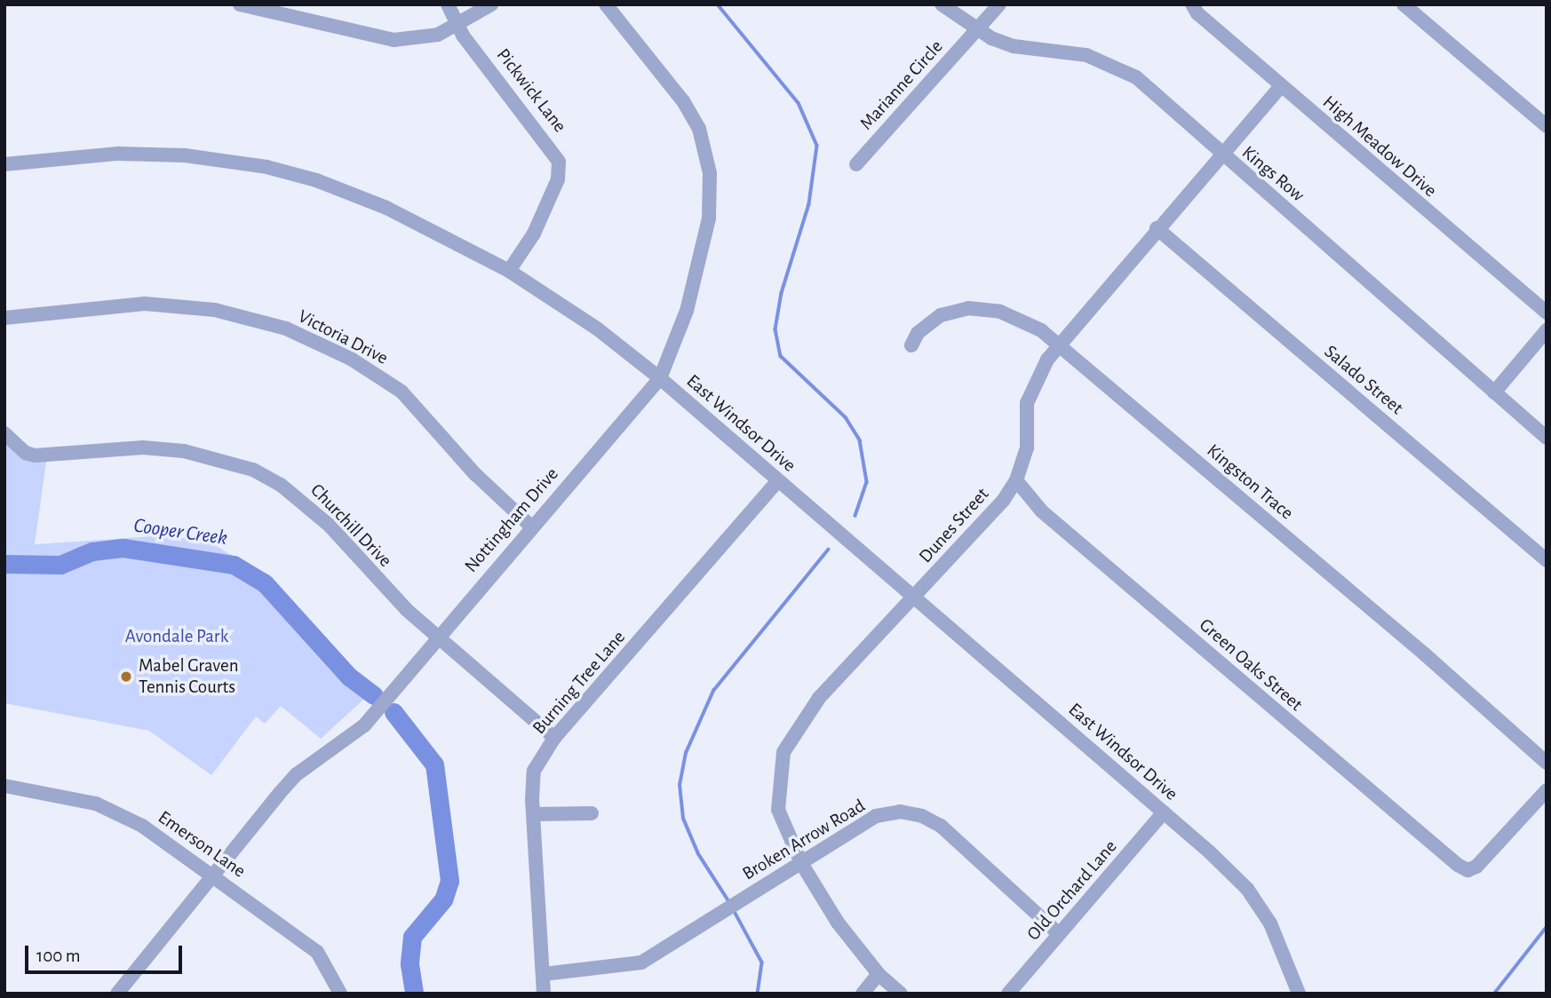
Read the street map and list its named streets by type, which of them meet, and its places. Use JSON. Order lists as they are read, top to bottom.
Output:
{
  "streets": {
    "street": [
      "Marianne Circle",
      "Pickwick Lane",
      "High Meadow Drive",
      "Kings Row",
      "Victoria Drive",
      "Salado Street",
      "East Windsor Drive",
      "Kingston Trace",
      "Nottingham Drive",
      "Churchill Drive",
      "Dunes Street",
      "Green Oaks Street",
      "Burning Tree Lane",
      "Broken Arrow Road",
      "Emerson Lane",
      "Old Orchard Lane"
    ]
  },
  "crossings": [
    ["Marianne Circle", "Kings Row"],
    ["Pickwick Lane", "East Windsor Drive"],
    ["High Meadow Drive", "Dunes Street"],
    ["Kings Row", "Dunes Street"],
    ["Victoria Drive", "Nottingham Drive"],
    ["Salado Street", "Dunes Street"],
    ["East Windsor Drive", "Nottingham Drive"],
    ["East Windsor Drive", "Dunes Street"],
    ["East Windsor Drive", "Burning Tree Lane"],
    ["East Windsor Drive", "Old Orchard Lane"],
    ["Kingston Trace", "Dunes Street"],
    ["Nottingham Drive", "Churchill Drive"],
    ["Nottingham Drive", "Emerson Lane"],
    ["Churchill Drive", "Burning Tree Lane"],
    ["Dunes Street", "Green Oaks Street"],
    ["Dunes Street", "Broken Arrow Road"],
    ["Burning Tree Lane", "Broken Arrow Road"],
    ["Broken Arrow Road", "Old Orchard Lane"]
  ],
  "water": ["Cooper Creek"],
  "parks": ["Avondale Park"],
  "places": ["Mabel Graven Tennis Courts"],
  "scale_bar": "100 m"
}
